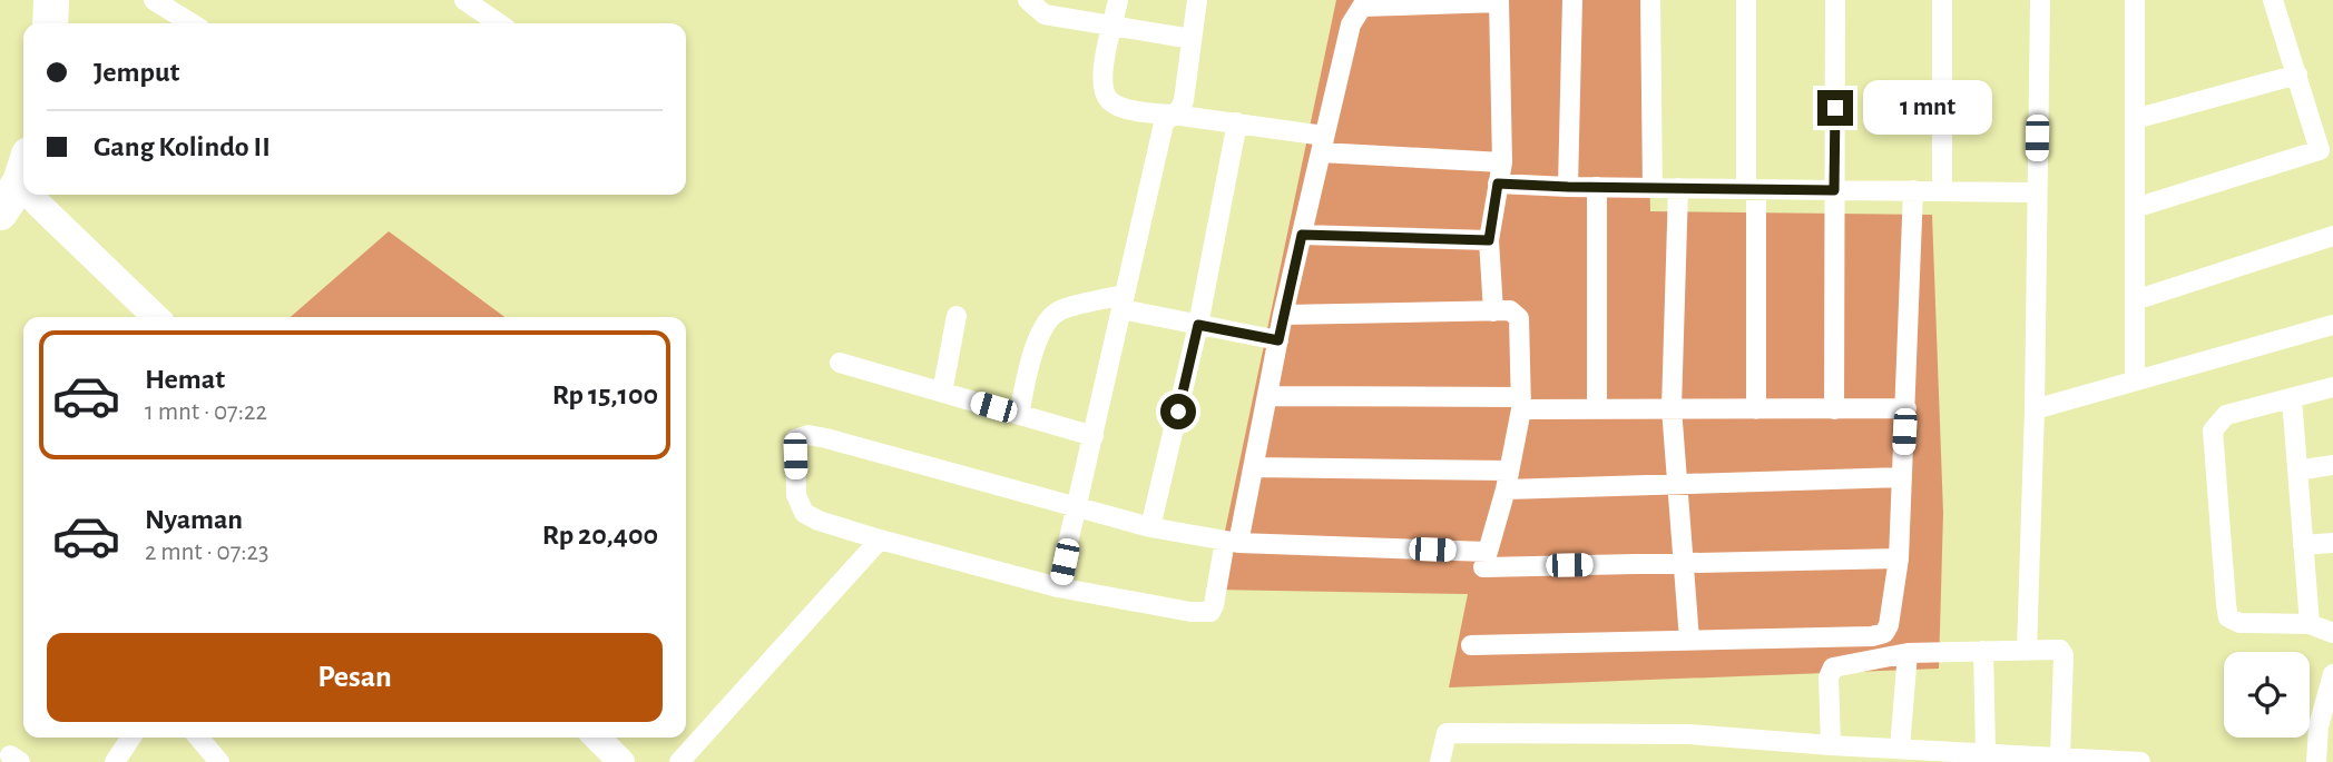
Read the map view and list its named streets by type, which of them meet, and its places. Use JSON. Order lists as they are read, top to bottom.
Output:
{
  "page": {
    "banner": ["Jemput", "Gang Kolindo II"],
    "bubble": "1 mnt",
    "list": [
      {
        "name": "Hemat",
        "note": "1 mnt · 07:22",
        "value": "Rp 15,100"
      },
      {
        "name": "Nyaman",
        "note": "2 mnt · 07:23",
        "value": "Rp 20,400"
      }
    ],
    "buttons": "Pesan"
  }
}
